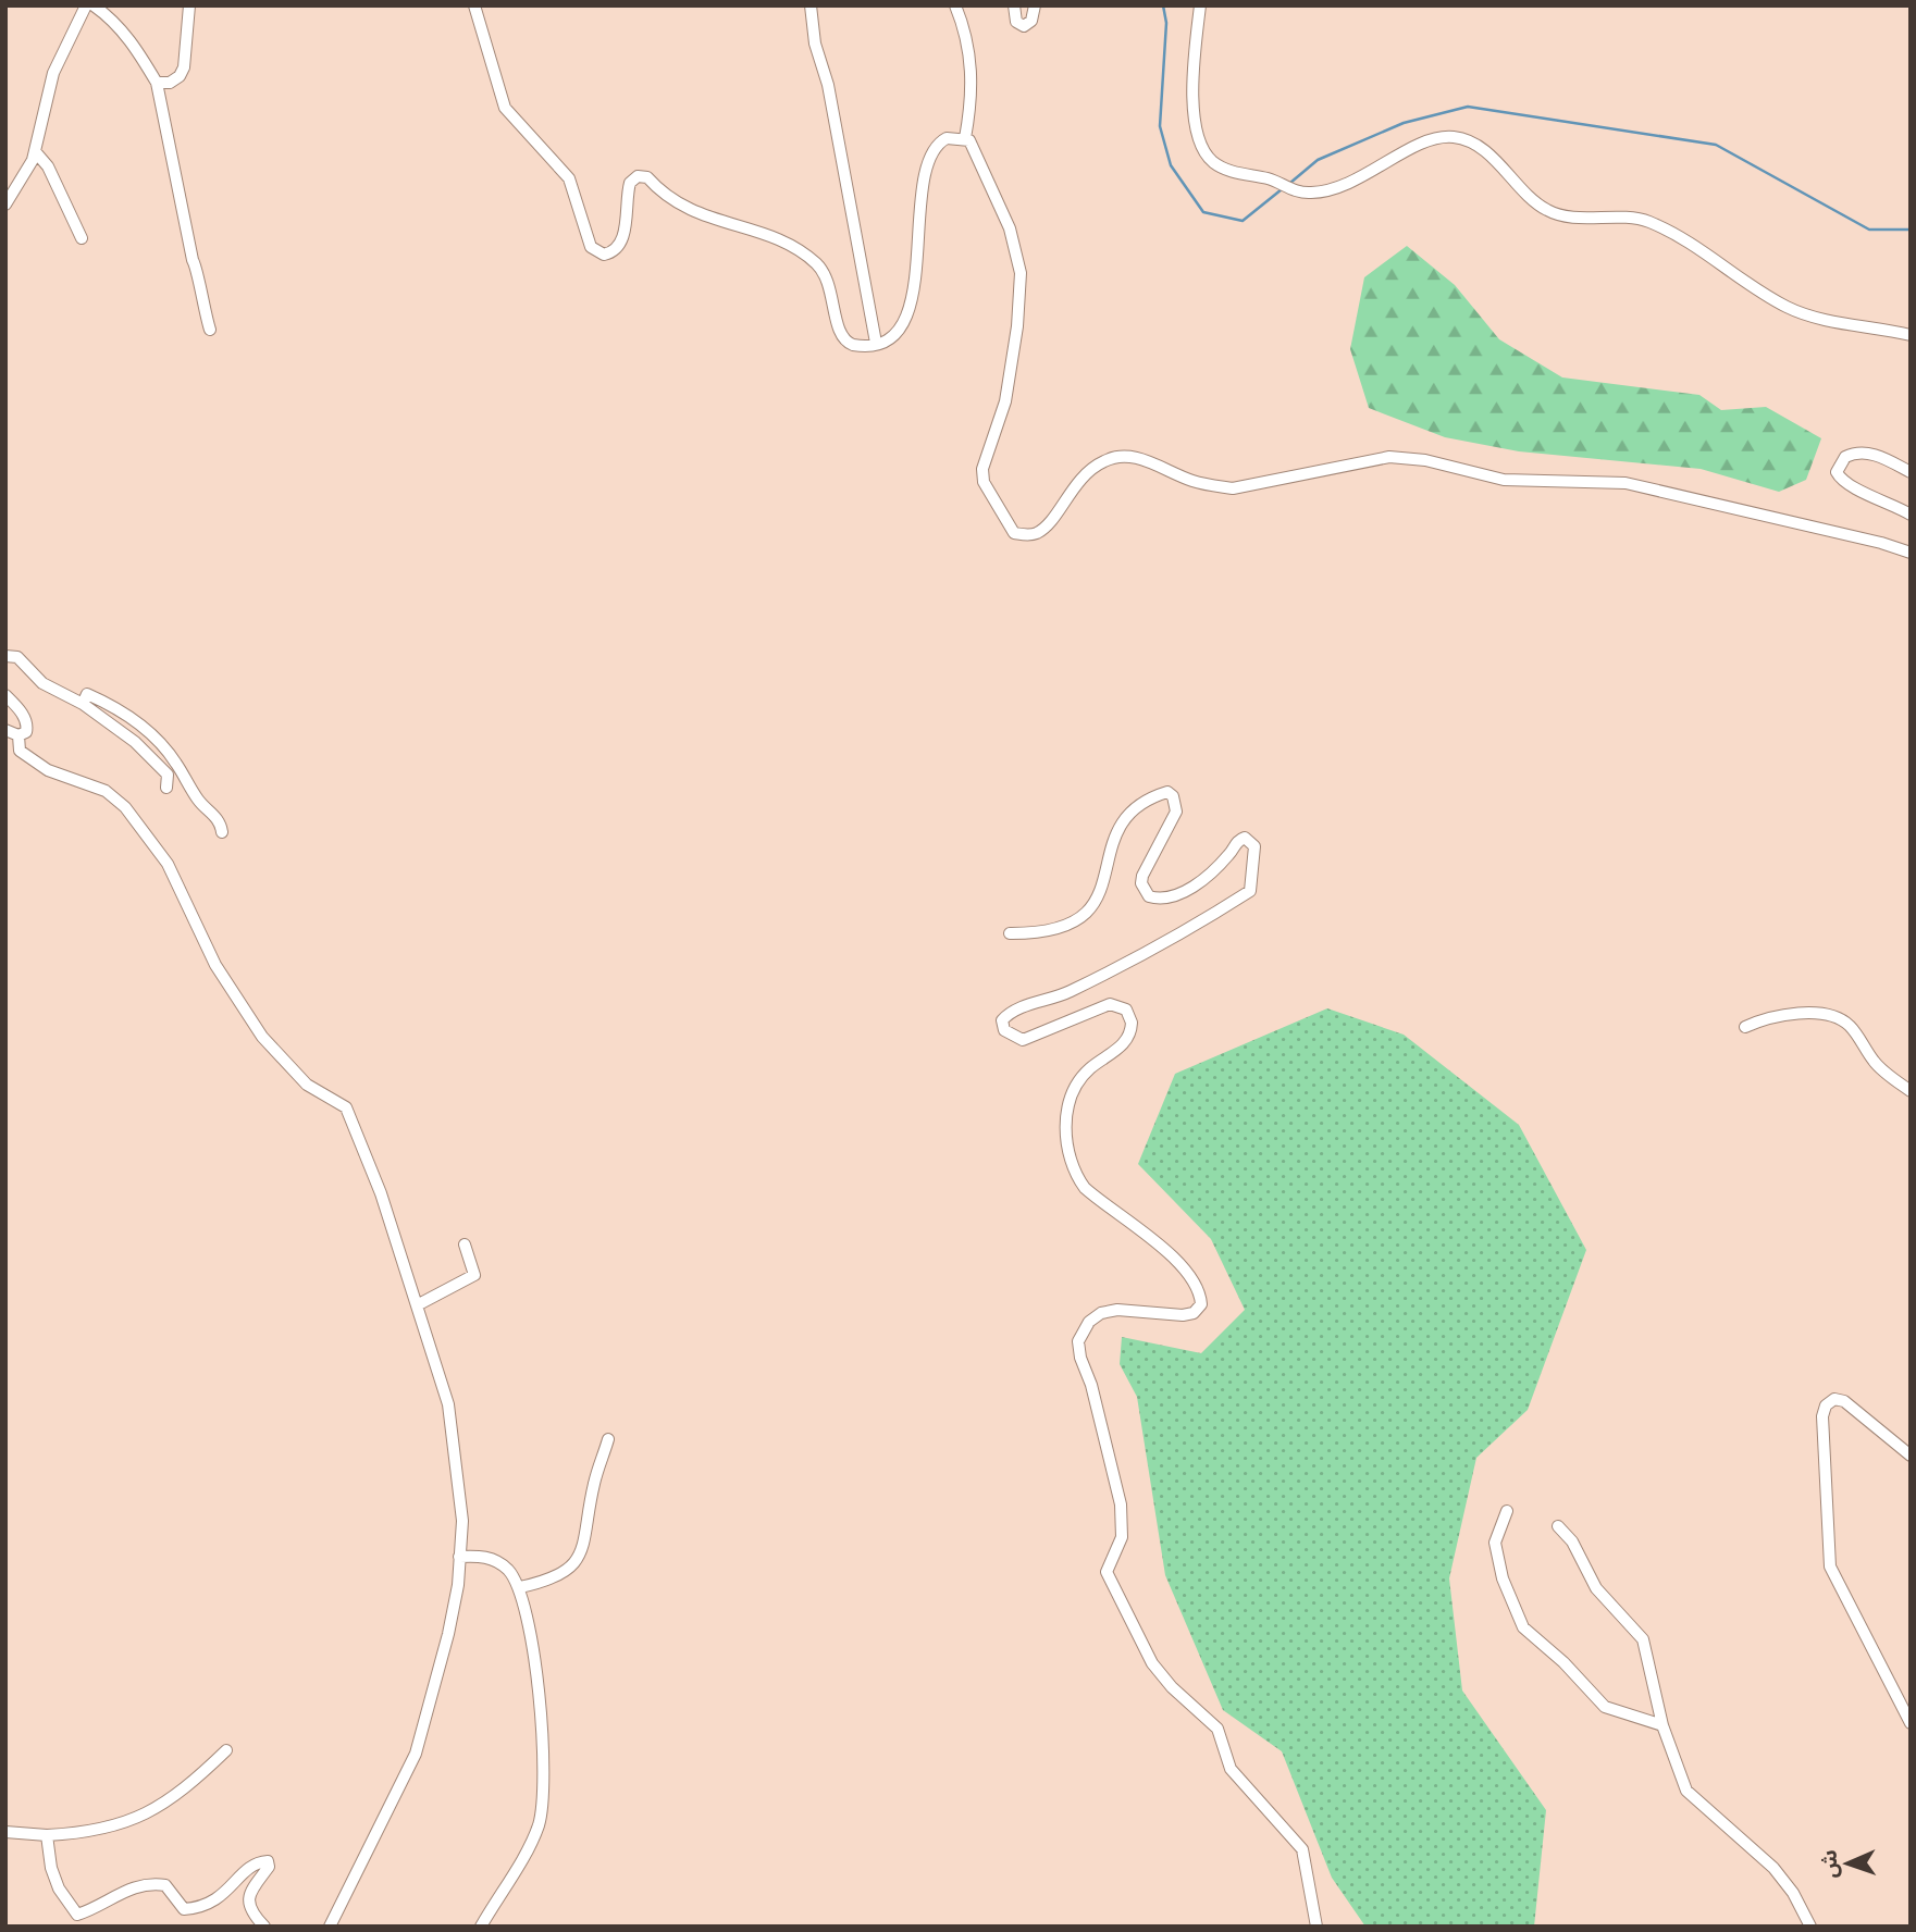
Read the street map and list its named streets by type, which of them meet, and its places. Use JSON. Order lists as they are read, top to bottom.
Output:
{
  "north": "left"
}
